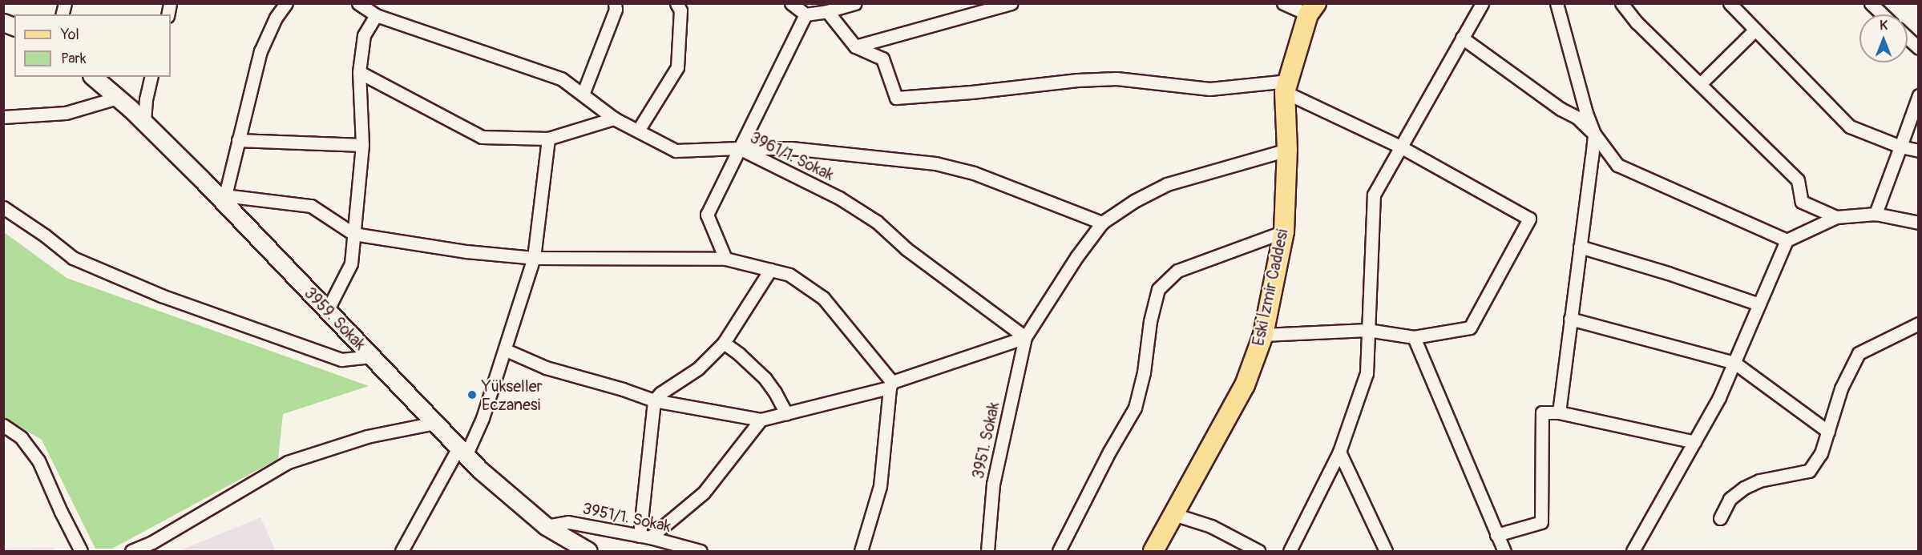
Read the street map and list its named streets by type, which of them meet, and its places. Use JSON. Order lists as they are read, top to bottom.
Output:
{
  "streets": {
    "main road": ["Eski İzmir Caddesi"],
    "street": [
      "3961/1. Sokak",
      "3959. Sokak",
      "3951. Sokak",
      "3951/1. Sokak"
    ]
  },
  "crossings": [
    ["3961/1. Sokak", "3951. Sokak"],
    ["3959. Sokak", "3951/1. Sokak"]
  ],
  "places": ["Yükseller Eczanesi"],
  "legend": ["Yol", "Park"],
  "north": "top"
}
